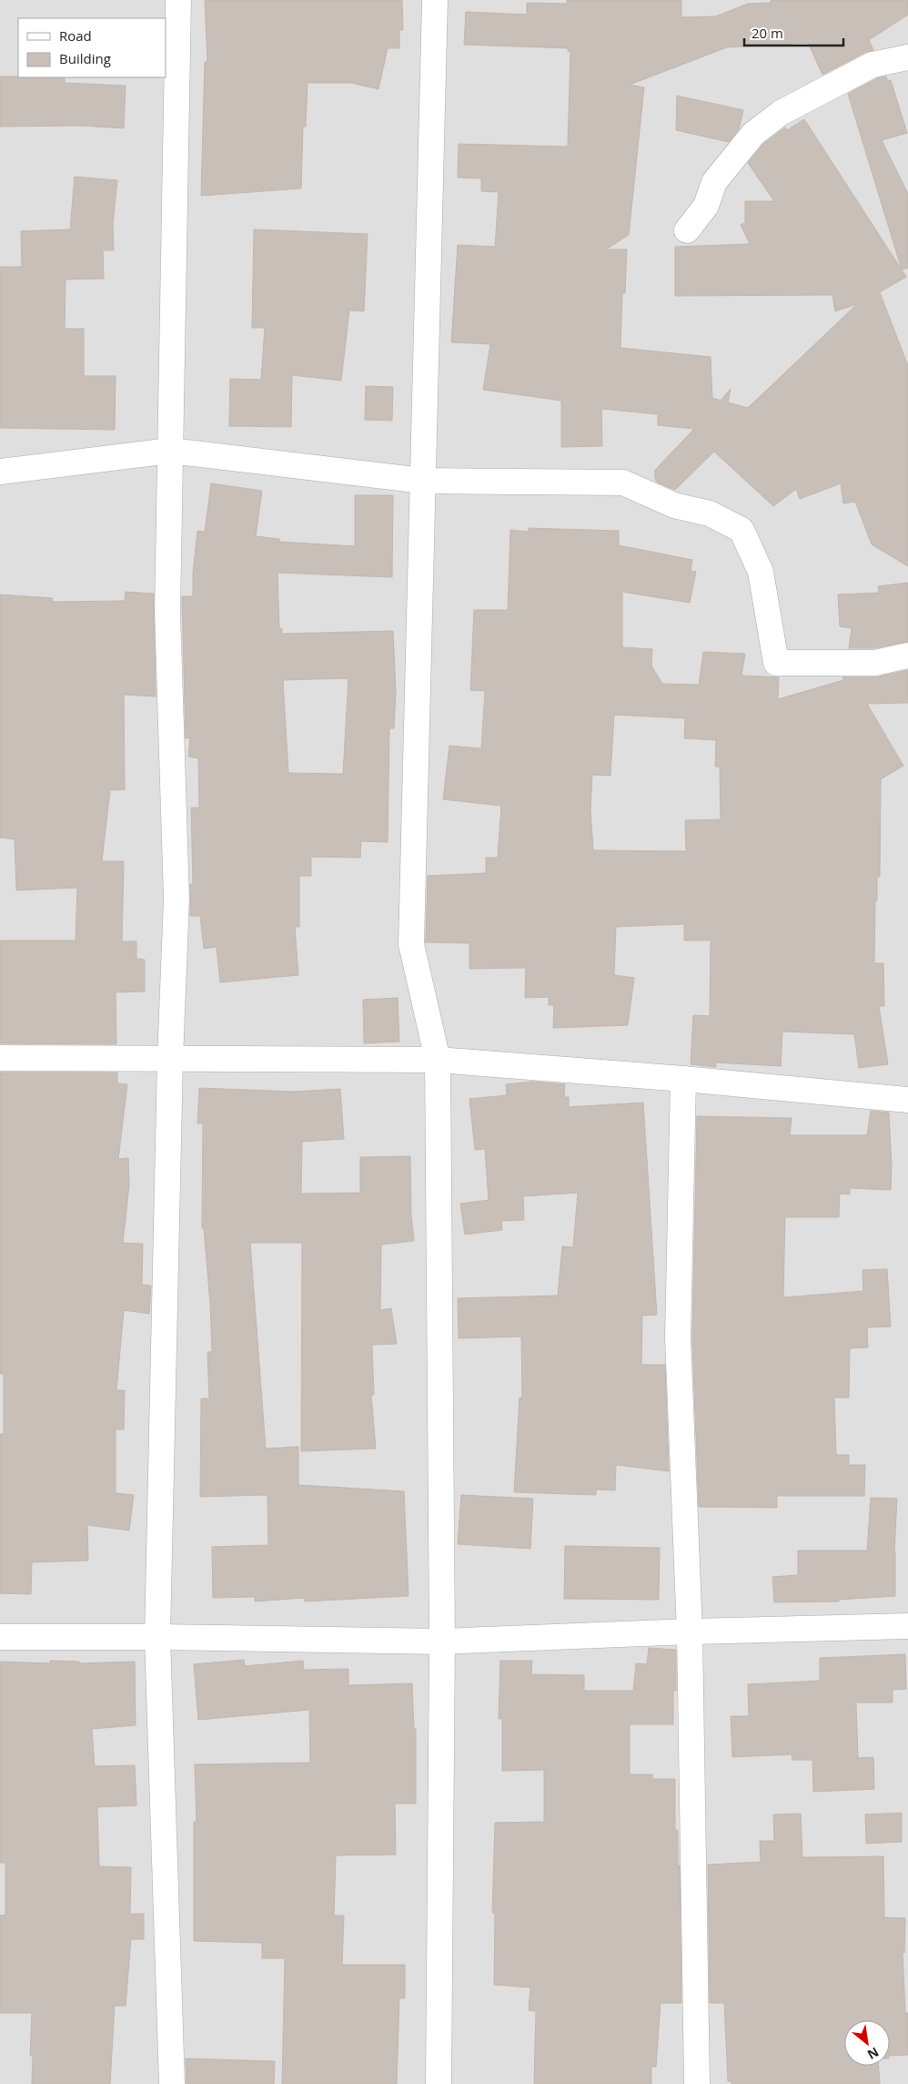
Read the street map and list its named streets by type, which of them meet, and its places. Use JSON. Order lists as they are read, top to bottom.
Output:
{
  "legend": ["Road", "Building"],
  "scale_bar": "20 m",
  "north": "bottom right"
}
